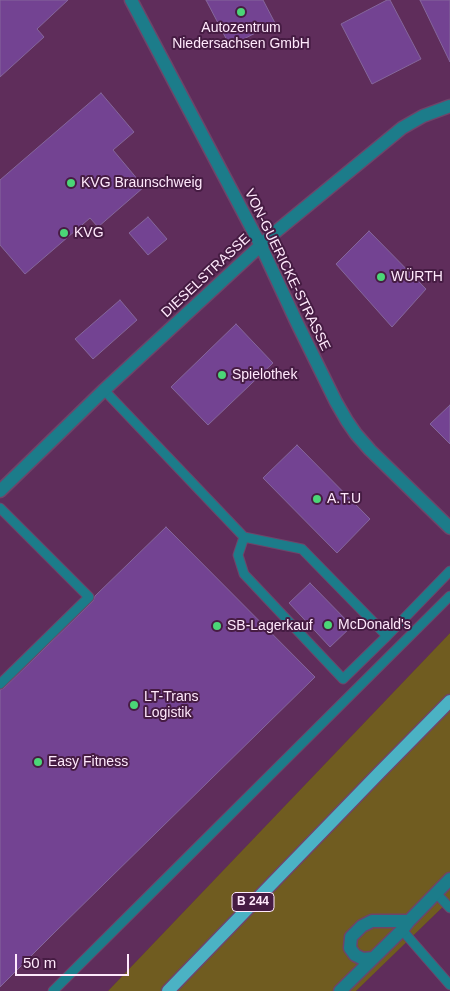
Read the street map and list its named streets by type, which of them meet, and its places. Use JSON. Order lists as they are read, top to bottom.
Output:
{
  "streets": {
    "main road": ["B 244"],
    "street": ["VON-GUERICKE-STRASSE", "DIESELSTRASSE"]
  },
  "crossings": [
    ["VON-GUERICKE-STRASSE", "DIESELSTRASSE"]
  ],
  "places": [
    "Autozentrum Niedersachsen GmbH",
    "KVG Braunschweig",
    "KVG",
    "WÜRTH",
    "Spielothek",
    "A.T.U",
    "McDonald's",
    "SB-Lagerkauf",
    "LT-Trans Logistik",
    "Easy Fitness"
  ],
  "scale_bar": "50 m"
}
